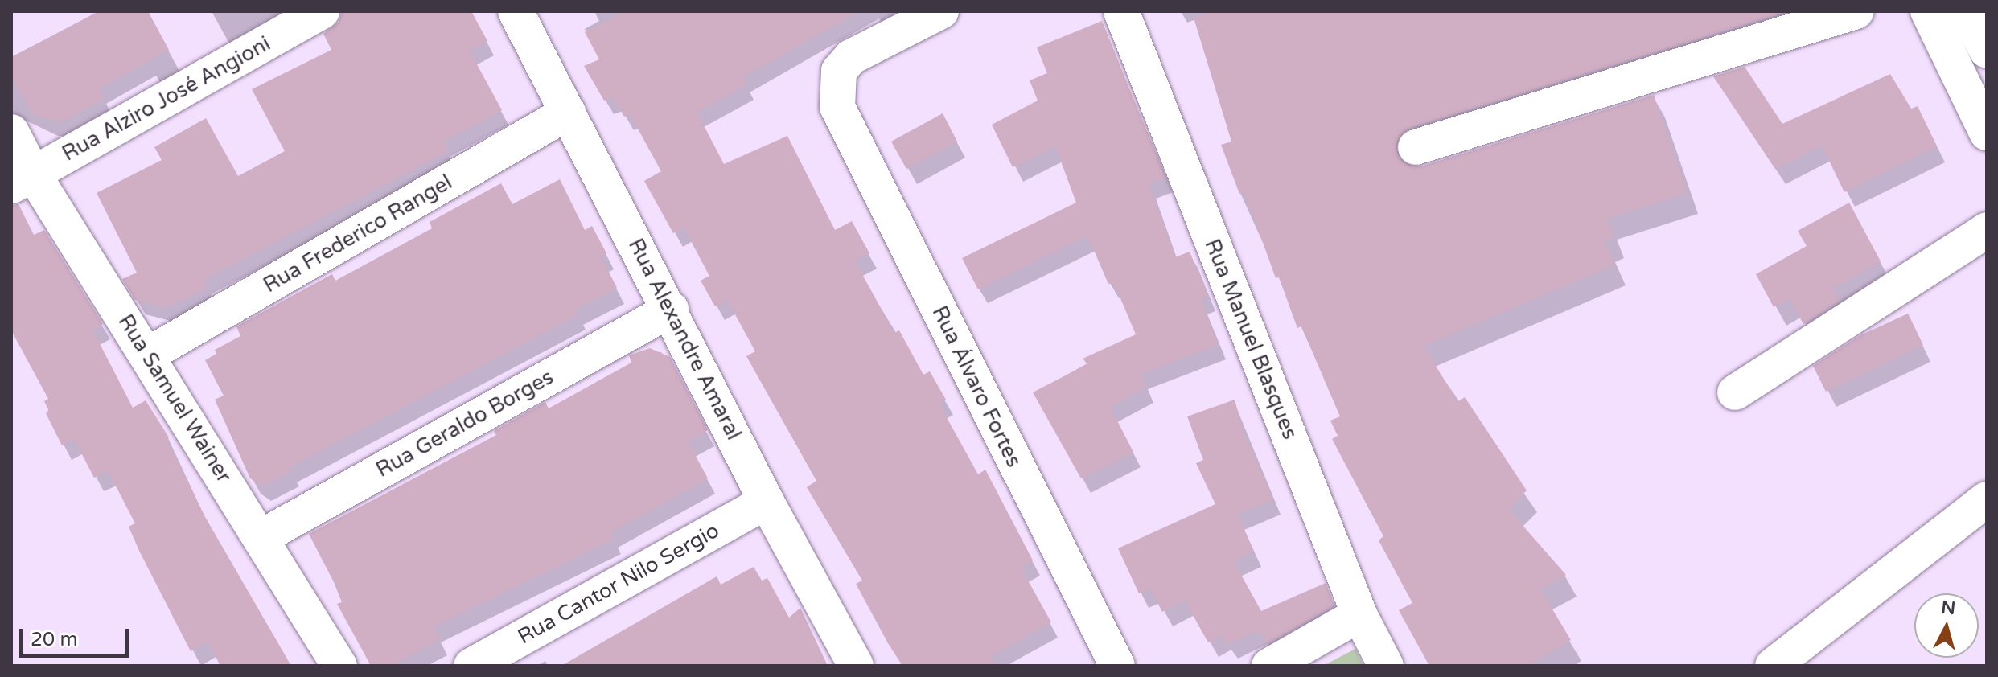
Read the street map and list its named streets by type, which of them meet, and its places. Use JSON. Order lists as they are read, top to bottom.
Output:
{
  "streets": {
    "street": [
      "Rua Alziro José Angioni",
      "Rua Frederico Rangel",
      "Rua Alexandre Amaral",
      "Rua Manuel Blasques",
      "Rua Álvaro Fortes",
      "Rua Samuel Wainer",
      "Rua Geraldo Borges",
      "Rua Cantor Nilo Sergio"
    ]
  },
  "crossings": [
    ["Rua Alziro José Angioni", "Rua Samuel Wainer"],
    ["Rua Frederico Rangel", "Rua Alexandre Amaral"],
    ["Rua Frederico Rangel", "Rua Samuel Wainer"],
    ["Rua Alexandre Amaral", "Rua Geraldo Borges"],
    ["Rua Alexandre Amaral", "Rua Cantor Nilo Sergio"],
    ["Rua Samuel Wainer", "Rua Geraldo Borges"]
  ],
  "scale_bar": "20 m",
  "north": "top"
}
